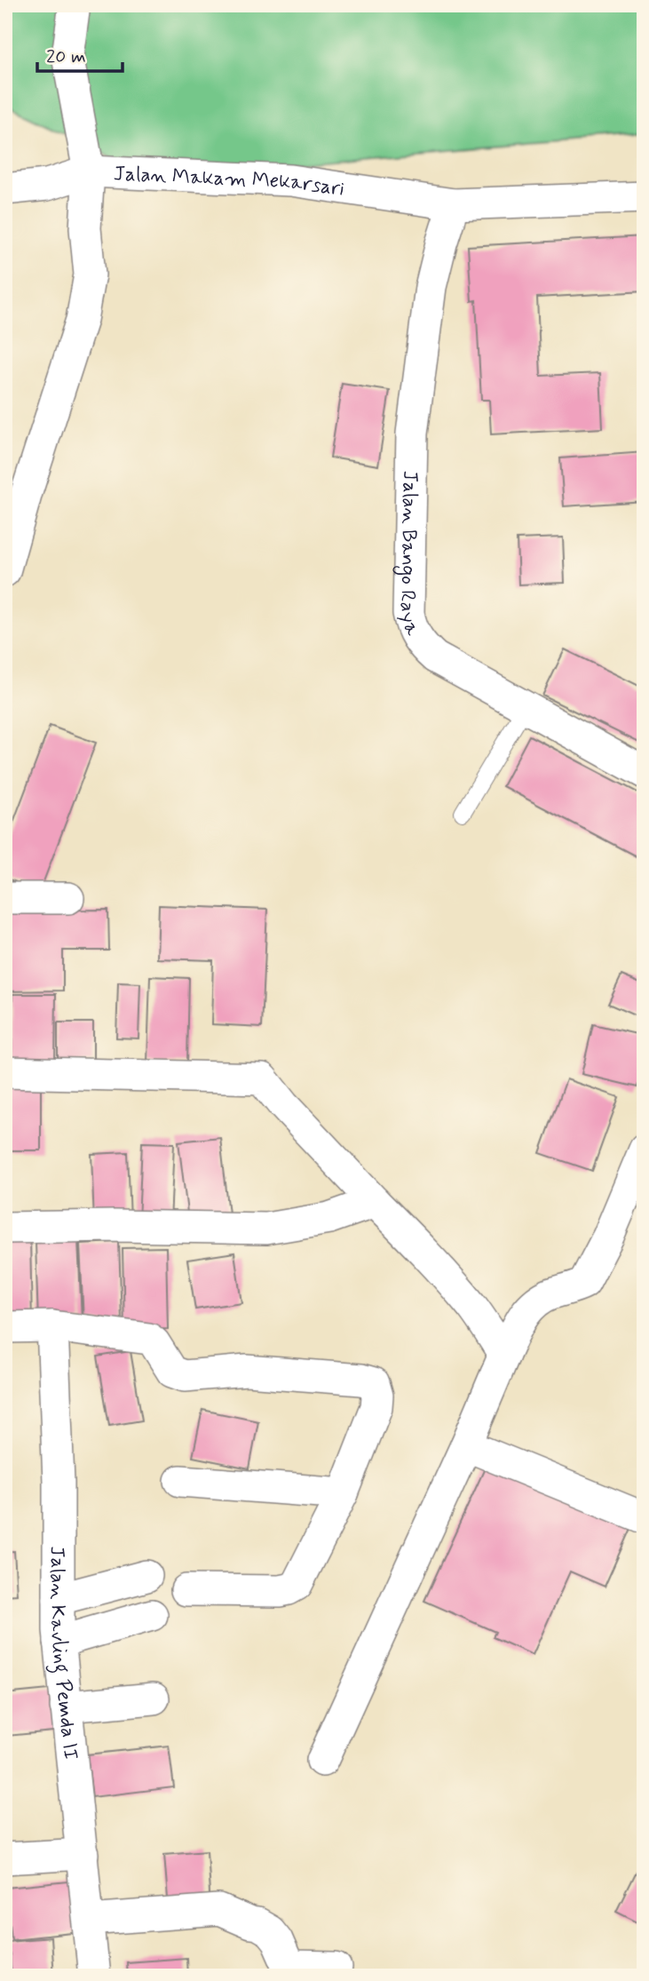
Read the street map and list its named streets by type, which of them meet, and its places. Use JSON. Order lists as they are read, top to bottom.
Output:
{
  "streets": {
    "street": ["Jalan Makam Mekarsari", "Jalan Bango Raya", "Jalan Kavling Pemda II"]
  },
  "crossings": [
    ["Jalan Makam Mekarsari", "Jalan Bango Raya"]
  ],
  "scale_bar": "20 m"
}
